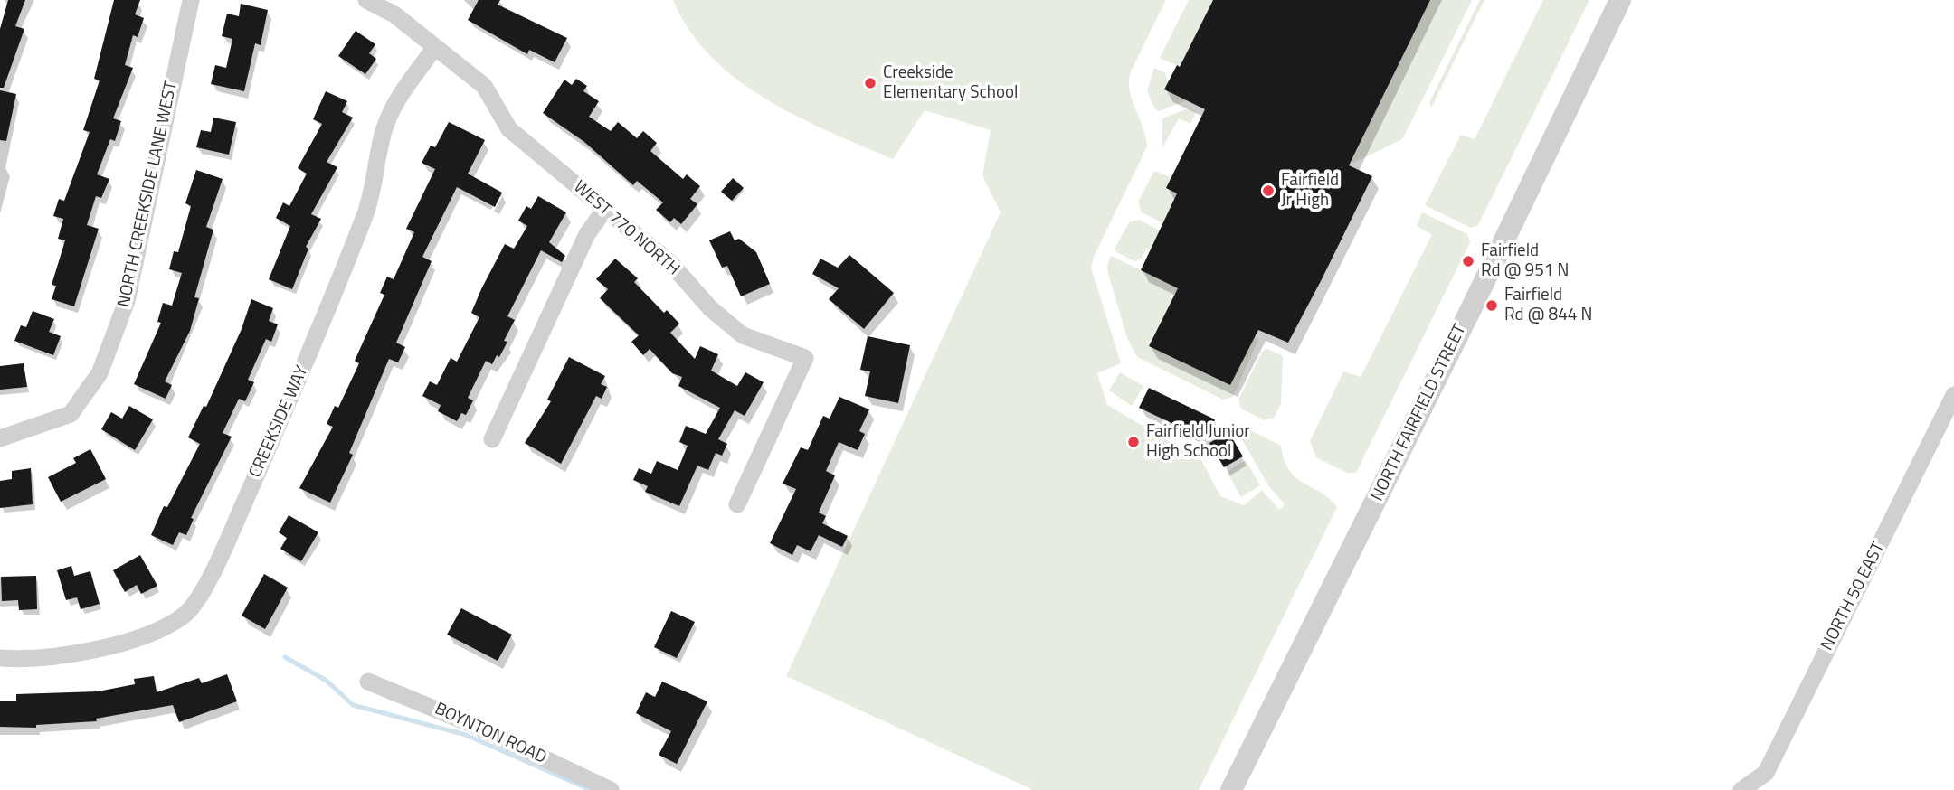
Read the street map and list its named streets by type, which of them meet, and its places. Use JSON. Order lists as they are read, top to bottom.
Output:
{
  "streets": {
    "street": [
      "NORTH CREEKSIDE LANE WEST",
      "WEST 770 NORTH",
      "NORTH FAIRFIELD STREET",
      "CREEKSIDE WAY",
      "NORTH 50 EAST",
      "BOYNTON ROAD"
    ]
  },
  "crossings": [
    ["WEST 770 NORTH", "CREEKSIDE WAY"]
  ],
  "places": [
    "Creekside Elementary School",
    "Fairfield Jr High",
    "Fairfield Rd @ 951 N",
    "Fairfield Rd @ 844 N",
    "Fairfield Junior High School"
  ]
}
